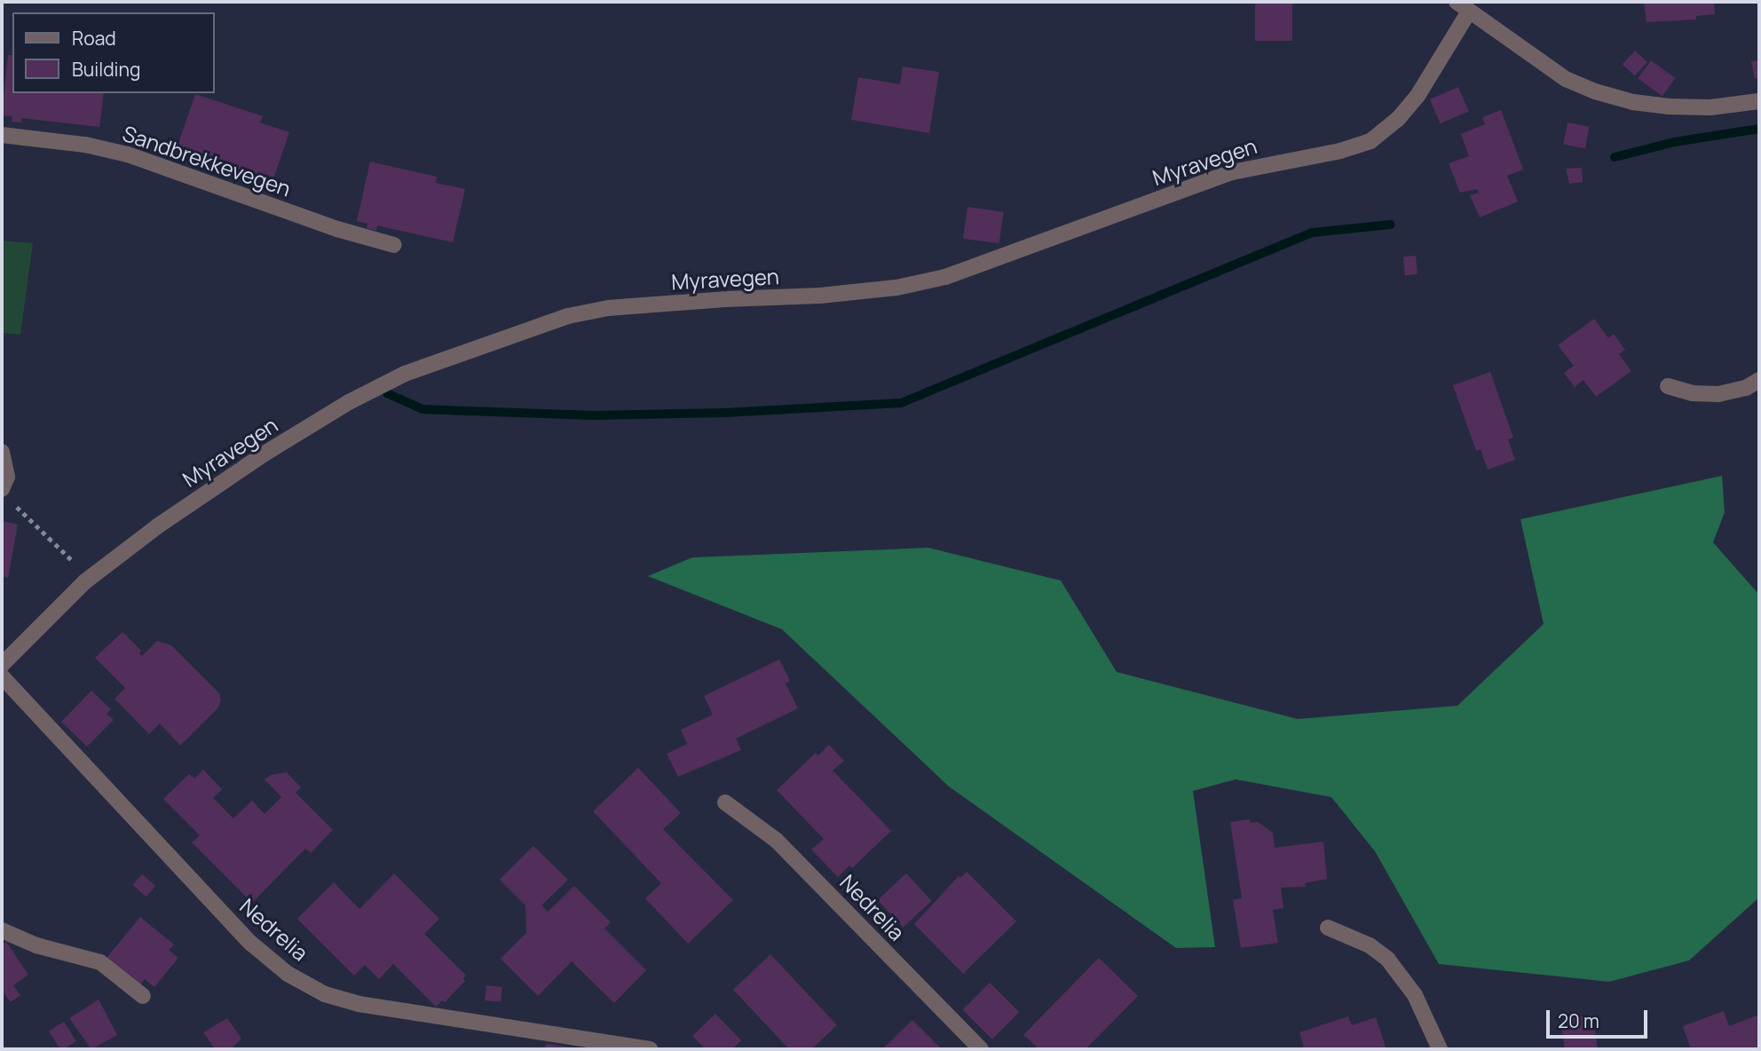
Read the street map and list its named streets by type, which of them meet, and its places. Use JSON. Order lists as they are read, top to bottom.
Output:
{
  "streets": {
    "street": ["Sandbrekkevegen", "Myravegen", "Nedrelia"]
  },
  "legend": ["Road", "Building"],
  "scale_bar": "20 m"
}
